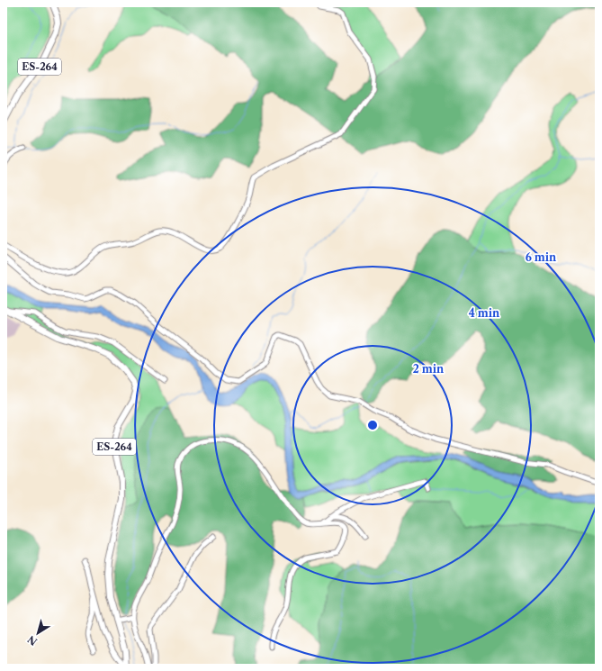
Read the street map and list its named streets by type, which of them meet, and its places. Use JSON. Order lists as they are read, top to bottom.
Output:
{
  "streets": {
    "main road": ["ES-264"]
  },
  "north": "bottom left",
  "rings": ["6 min", "4 min", "2 min"]
}
